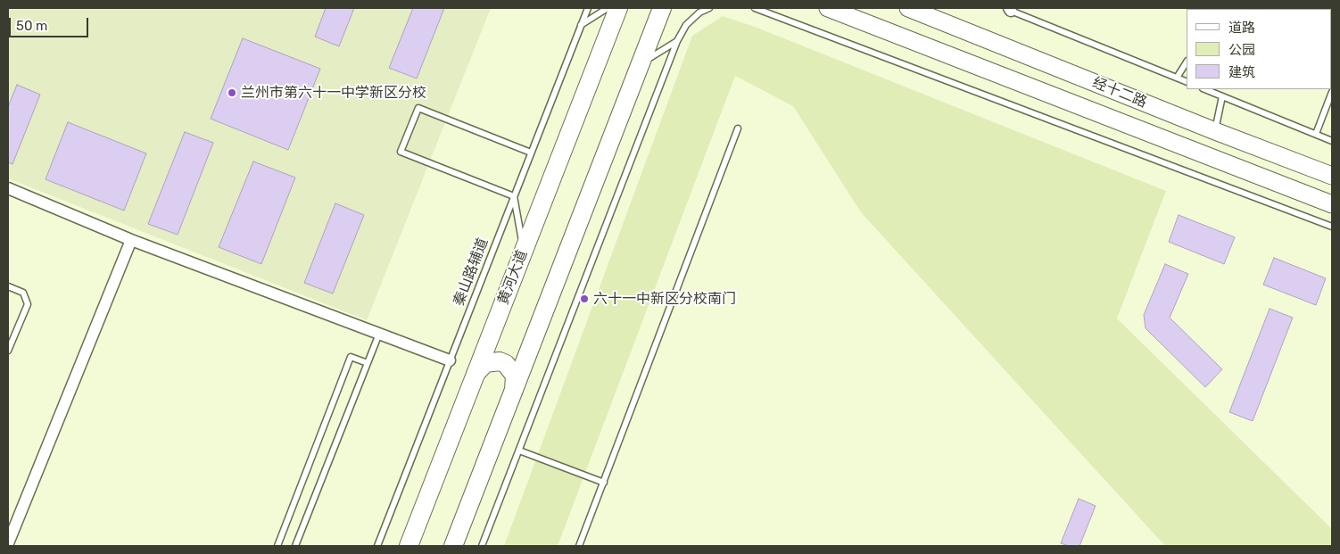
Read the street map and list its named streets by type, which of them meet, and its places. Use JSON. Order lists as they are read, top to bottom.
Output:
{
  "streets": {
    "main road": ["经十二路", "黄河大道"],
    "lane": ["秦山路辅道"]
  },
  "places": ["兰州市第六十一中学新区分校", "六十一中新区分校南门"],
  "legend": ["道路", "公园", "建筑"],
  "scale_bar": "50 m"
}
